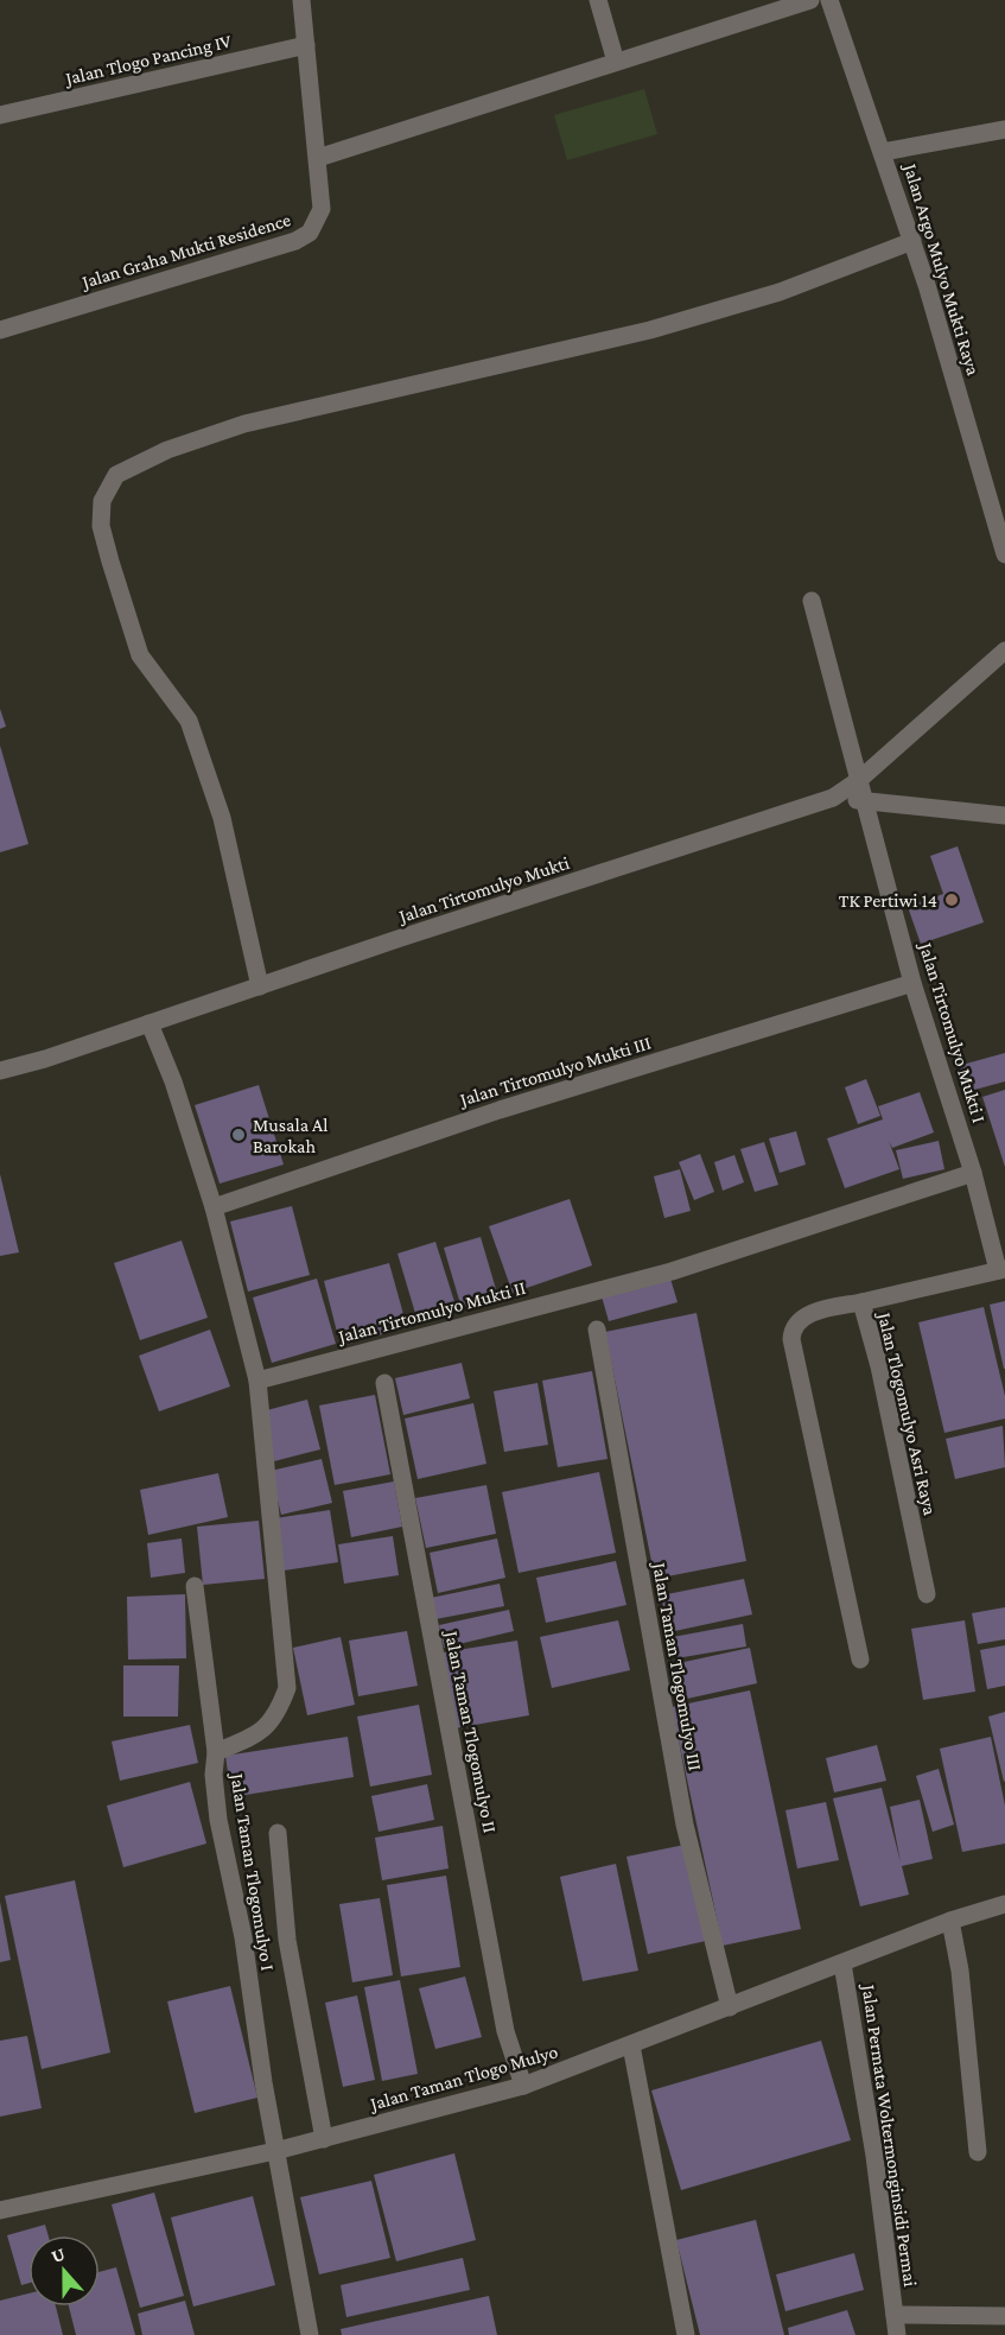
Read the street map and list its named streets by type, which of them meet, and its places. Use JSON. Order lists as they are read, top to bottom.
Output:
{
  "streets": {
    "street": [
      "Jalan Tlogo Pancing IV",
      "Jalan Graha Mukti Residence",
      "Jalan Argo Mulyo Mukti Raya",
      "Jalan Tirtomulyo Mukti",
      "Jalan Tirtomulyo Mukti I",
      "Jalan Tirtomulyo Mukti III",
      "Jalan Tirtomulyo Mukti II",
      "Jalan Tlogomulyo Asri Raya",
      "Jalan Taman Tlogomulyo III",
      "Jalan Taman Tlogomulyo II",
      "Jalan Taman Tlogomulyo I",
      "Jalan Taman Tlogo Mulyo",
      "Jalan Permata Woltermonginsidi Permai"
    ]
  },
  "crossings": [
    ["Jalan Tlogo Pancing IV", "Jalan Graha Mukti Residence"],
    ["Jalan Tirtomulyo Mukti", "Jalan Tirtomulyo Mukti I"],
    ["Jalan Tirtomulyo Mukti I", "Jalan Tirtomulyo Mukti III"],
    ["Jalan Tirtomulyo Mukti I", "Jalan Tirtomulyo Mukti II"],
    ["Jalan Tirtomulyo Mukti I", "Jalan Tlogomulyo Asri Raya"],
    ["Jalan Tirtomulyo Mukti II", "Jalan Taman Tlogomulyo I"],
    ["Jalan Taman Tlogomulyo III", "Jalan Taman Tlogo Mulyo"],
    ["Jalan Taman Tlogomulyo II", "Jalan Taman Tlogo Mulyo"],
    ["Jalan Taman Tlogomulyo I", "Jalan Taman Tlogo Mulyo"],
    ["Jalan Taman Tlogo Mulyo", "Jalan Permata Woltermonginsidi Permai"]
  ],
  "places": ["TK Pertiwi 14", "Musala Al Barokah"],
  "north": "top"
}
